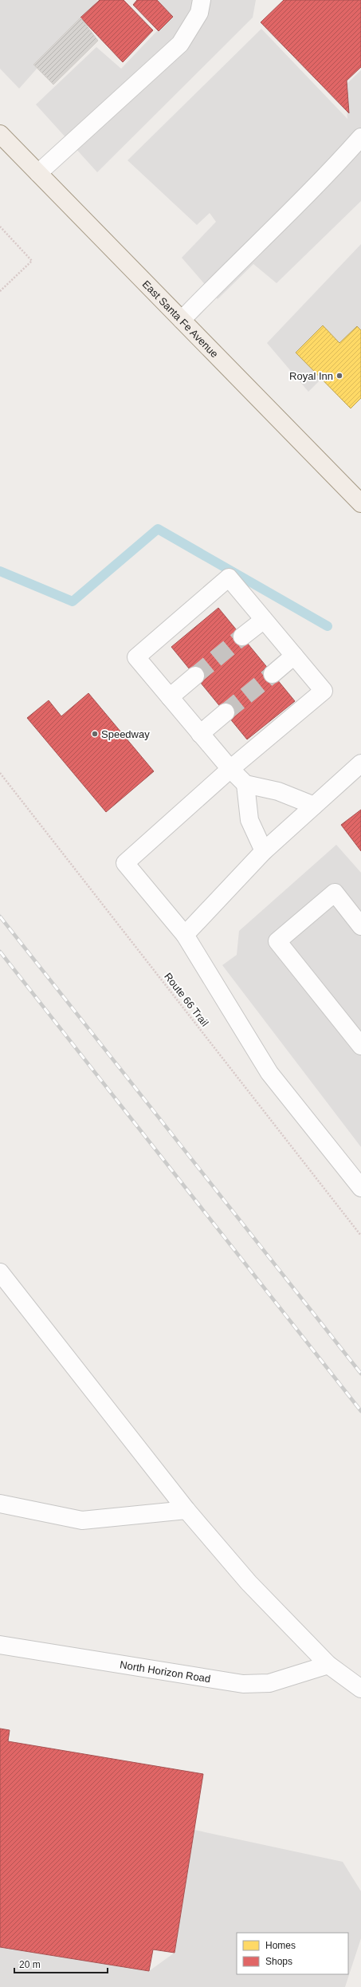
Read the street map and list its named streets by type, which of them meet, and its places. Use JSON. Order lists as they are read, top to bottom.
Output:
{
  "streets": {
    "main road": ["East Santa Fe Avenue"],
    "street": ["North Horizon Road"],
    "path": ["Route 66 Trail"]
  },
  "places": ["Royal Inn", "Speedway"],
  "legend": ["Homes", "Shops"],
  "scale_bar": "20 m"
}
